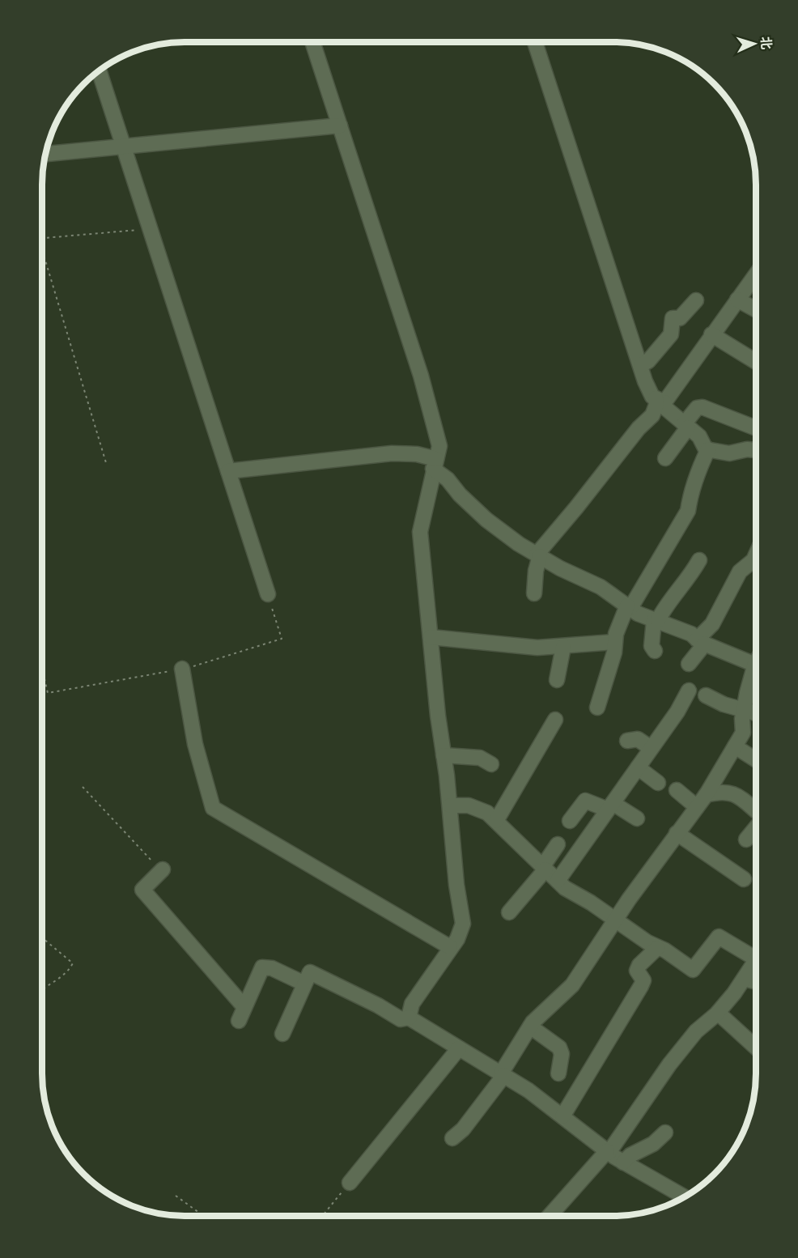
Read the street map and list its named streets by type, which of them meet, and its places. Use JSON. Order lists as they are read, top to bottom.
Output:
{
  "north": "right"
}
